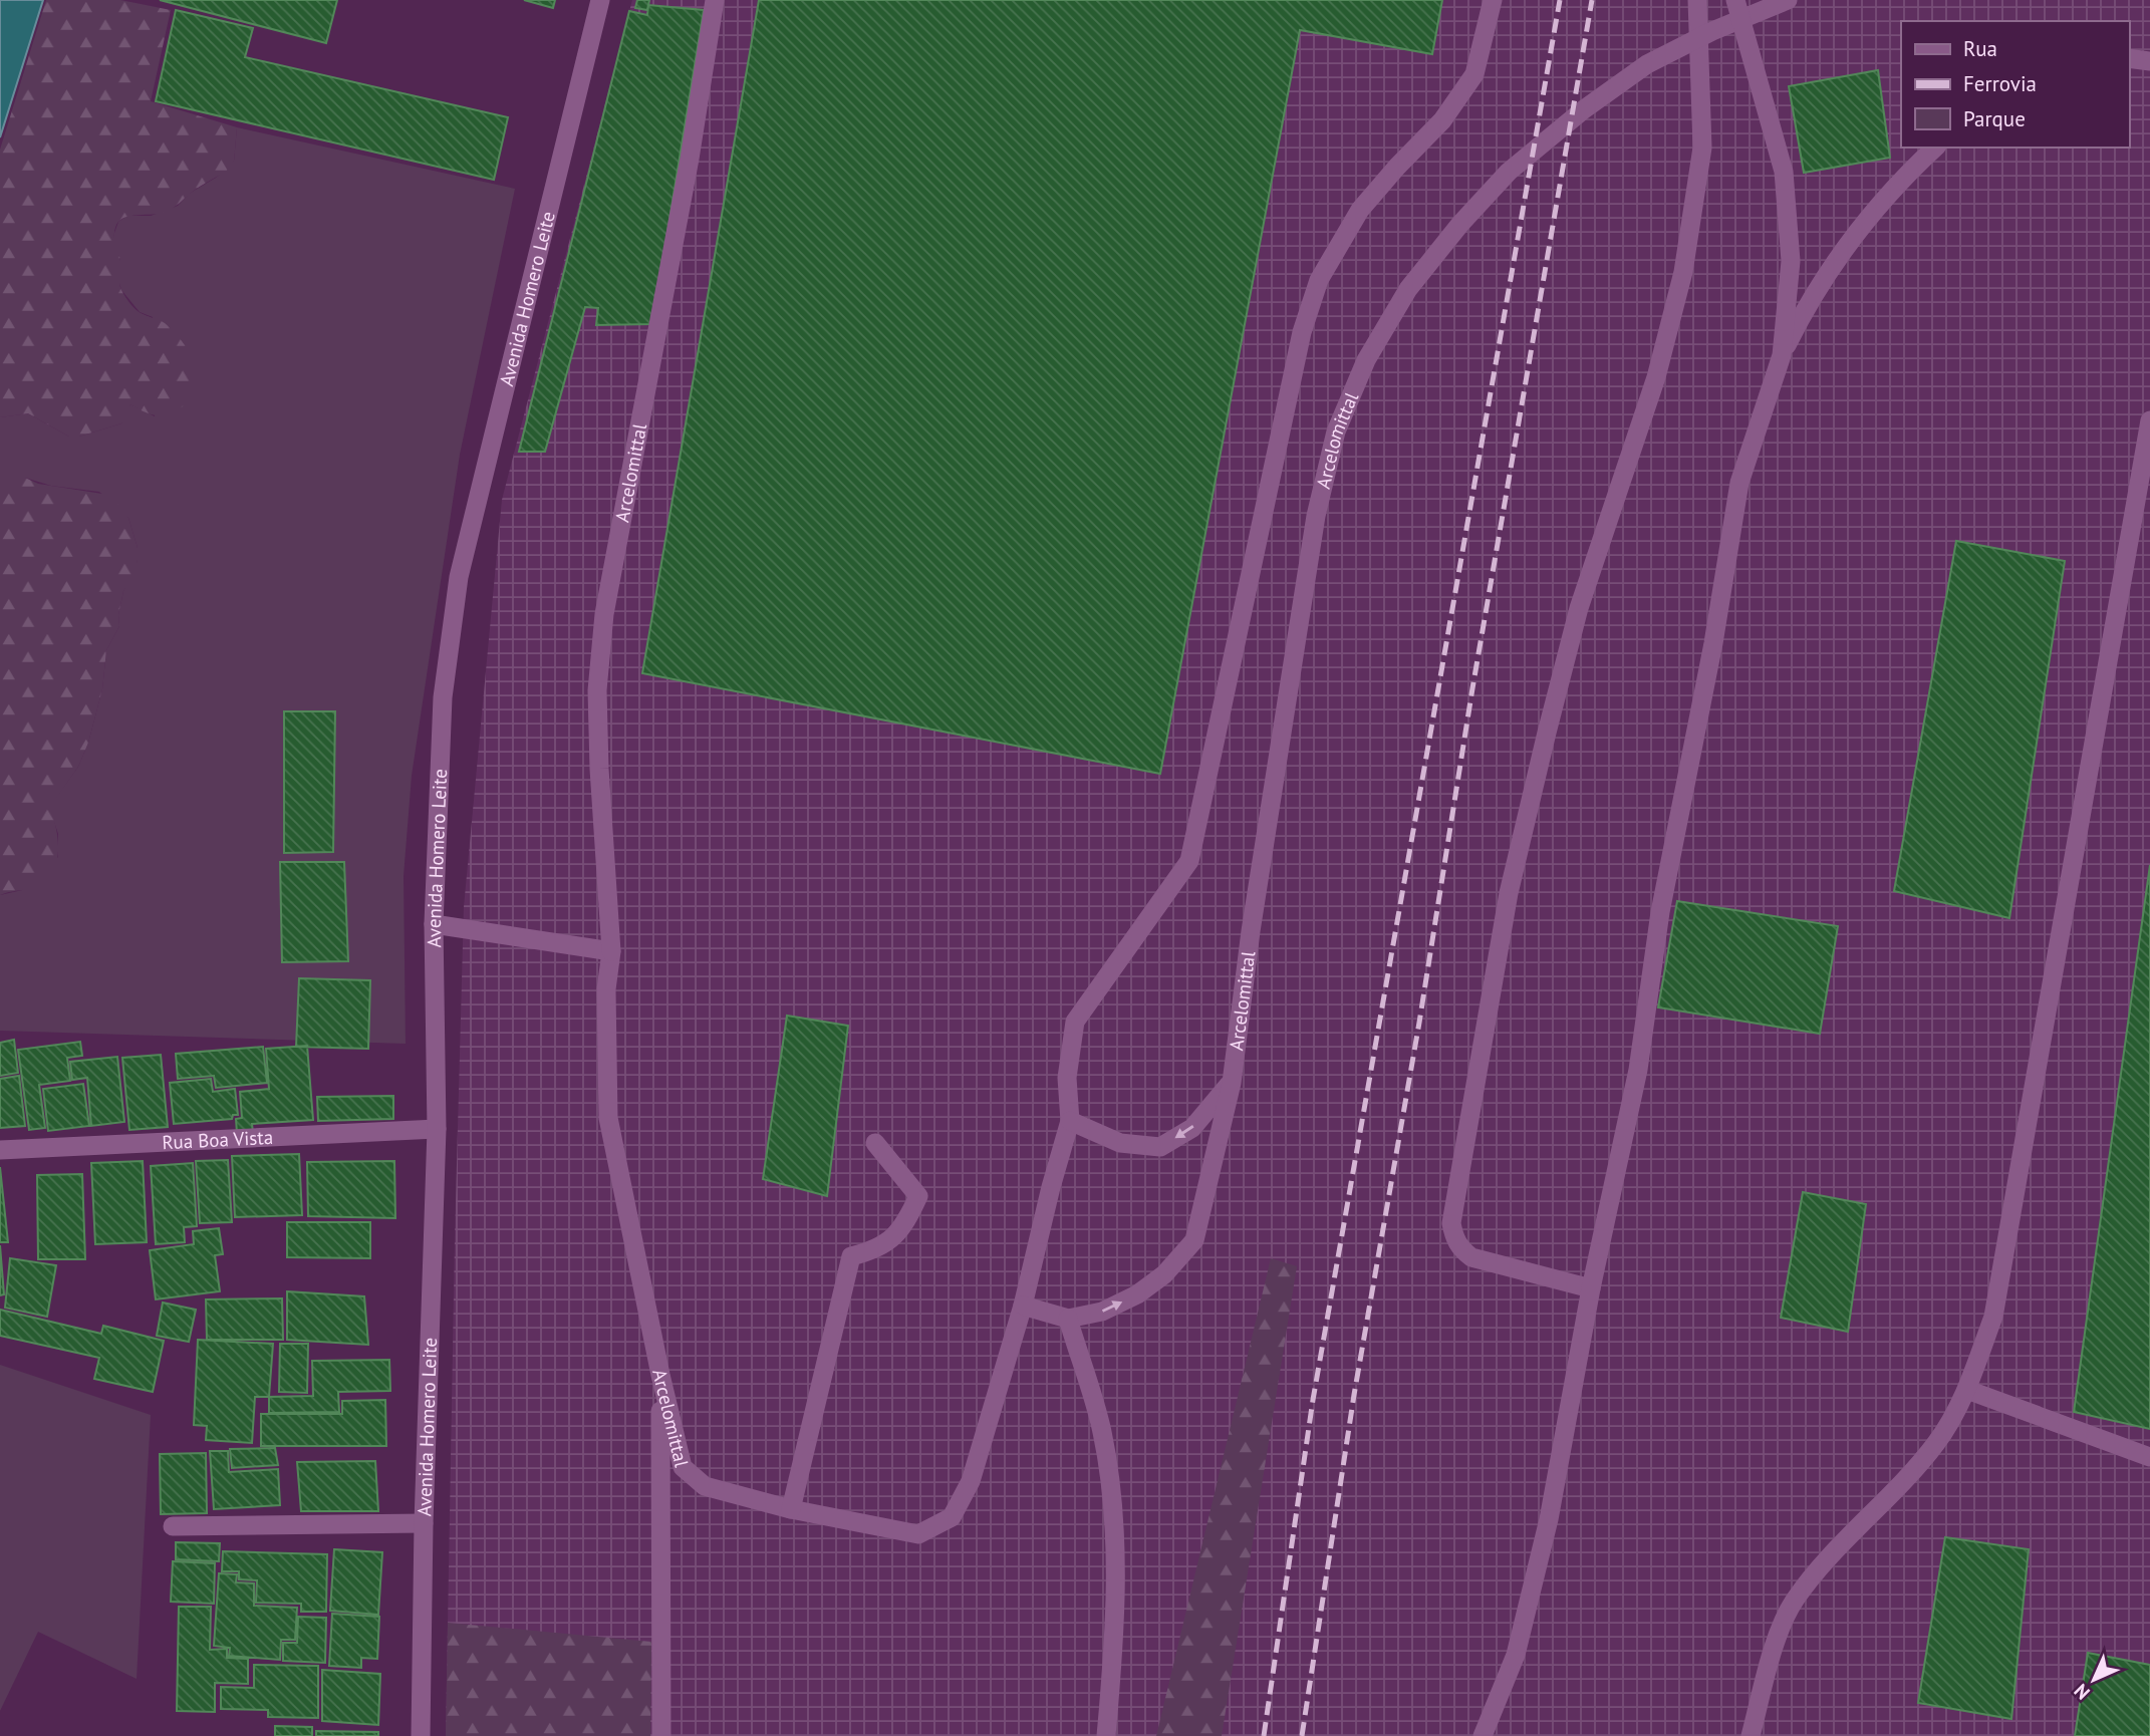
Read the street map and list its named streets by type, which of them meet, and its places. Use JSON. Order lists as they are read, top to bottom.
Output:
{
  "streets": {
    "street": ["Avenida Homero Leite", "Arcelomittal", "Rua Boa Vista"]
  },
  "crossings": [
    ["Avenida Homero Leite", "Rua Boa Vista"]
  ],
  "legend": ["Rua", "Ferrovia", "Parque"],
  "north": "bottom left"
}
